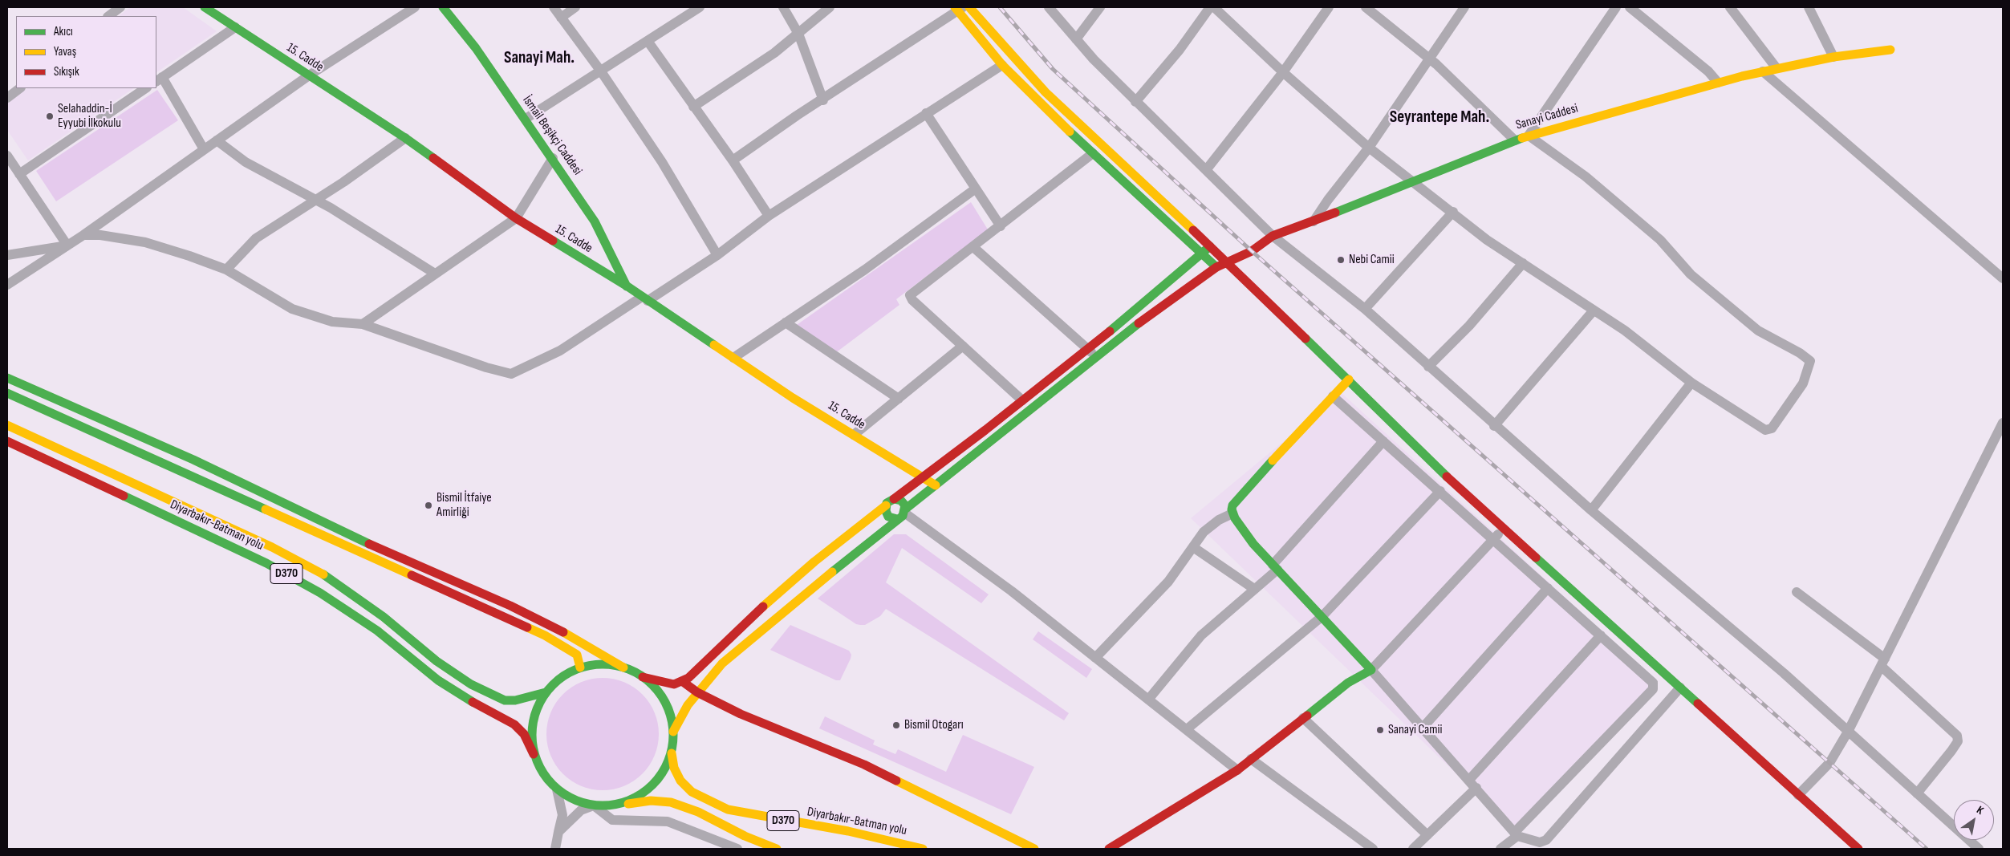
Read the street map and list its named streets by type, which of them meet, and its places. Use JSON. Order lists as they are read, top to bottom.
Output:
{
  "streets": {
    "main road": [
      "15. Cadde",
      "Sanayi Caddesi",
      "İsmail Beşikçi Caddesi",
      "Diyarbakır-Batman yolu",
      "D370"
    ]
  },
  "crossings": [
    ["15. Cadde", "Sanayi Caddesi"],
    ["15. Cadde", "İsmail Beşikçi Caddesi"],
    ["Sanayi Caddesi", "Diyarbakır-Batman yolu"],
    ["Sanayi Caddesi", "D370"],
    ["Diyarbakır-Batman yolu", "D370"]
  ],
  "districts": ["Sanayi Mah.", "Seyrantepe Mah."],
  "places": [
    "Selahaddin-İ Eyyubi İlkokulu",
    "Nebi Camii",
    "Bismil İtfaiye Amirliği",
    "Bismil Otogarı",
    "Sanayi Camii"
  ],
  "legend": ["Akıcı", "Yavaş", "Sıkışık"],
  "north": "top right"
}
